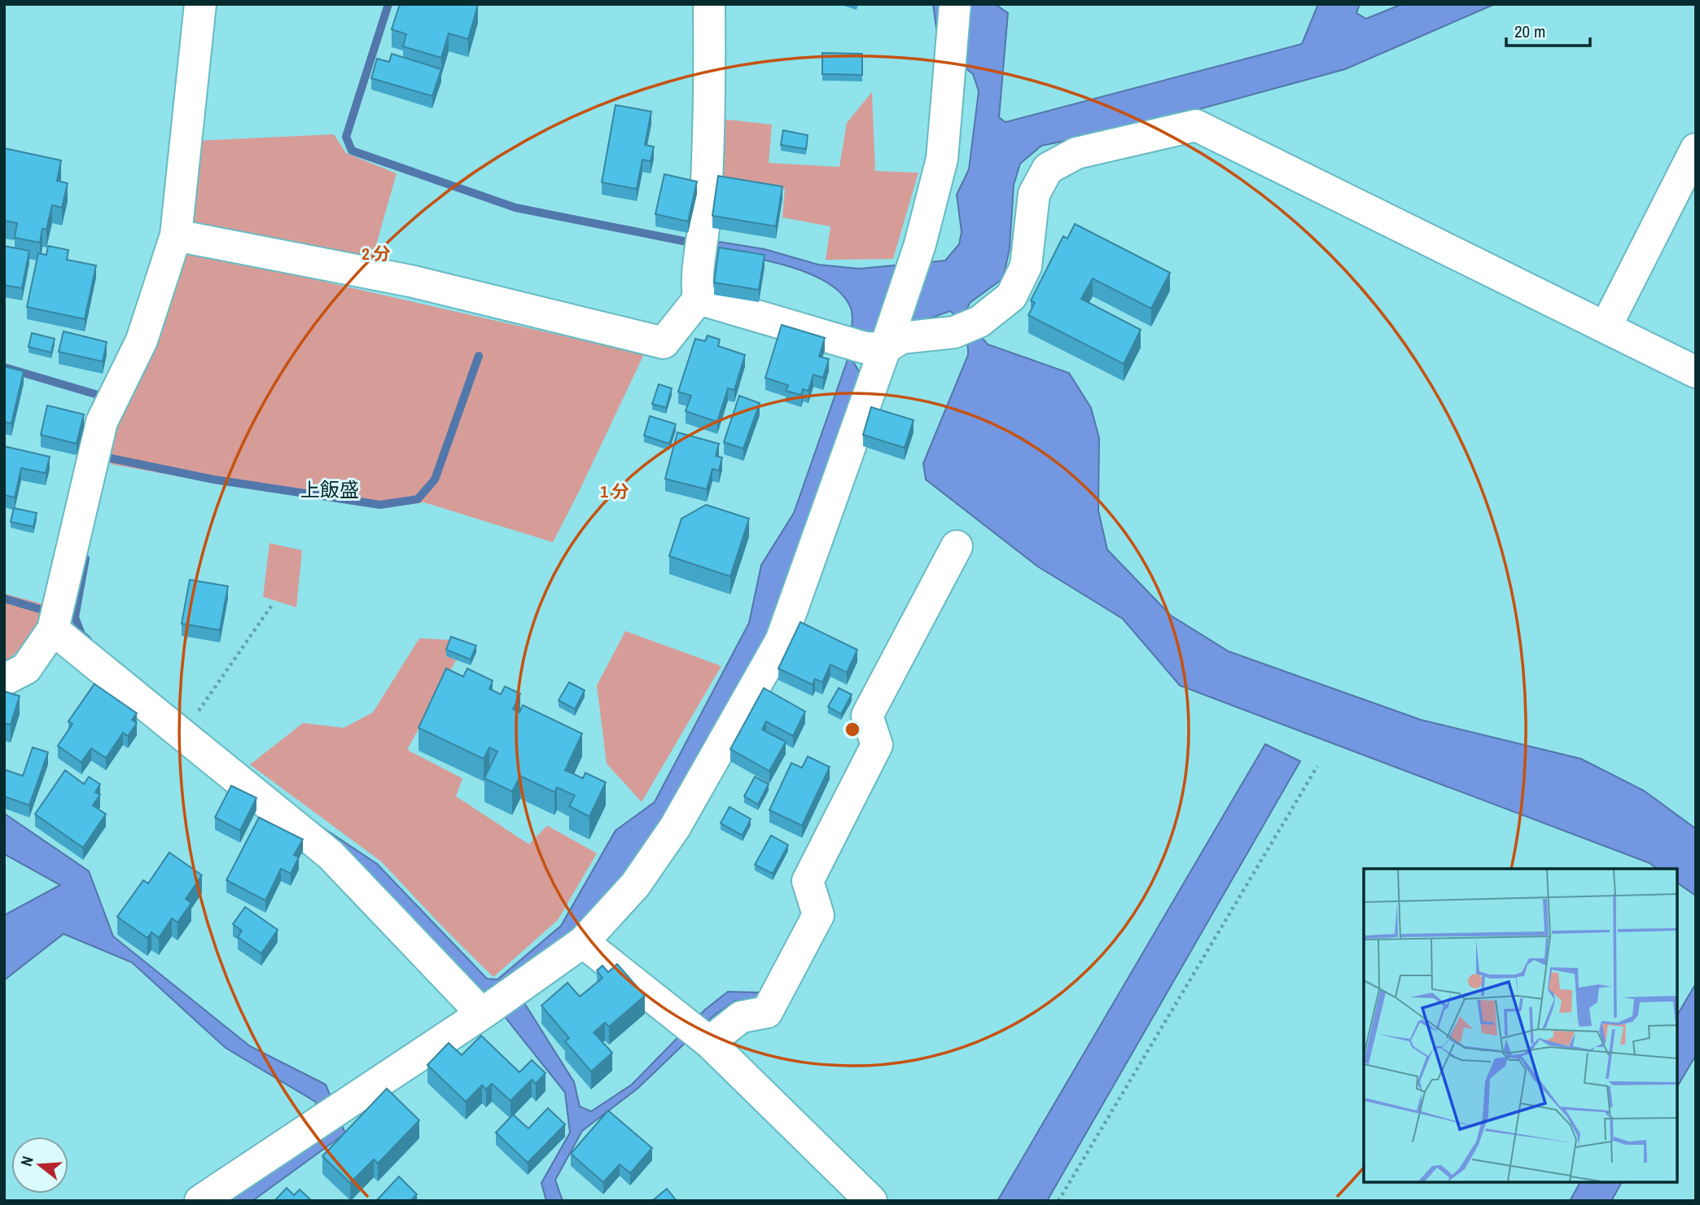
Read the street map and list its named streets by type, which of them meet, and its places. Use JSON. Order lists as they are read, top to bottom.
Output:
{
  "districts": ["上飯盛"],
  "scale_bar": "20 m",
  "north": "left",
  "rings": ["2 分", "1 分"]
}
